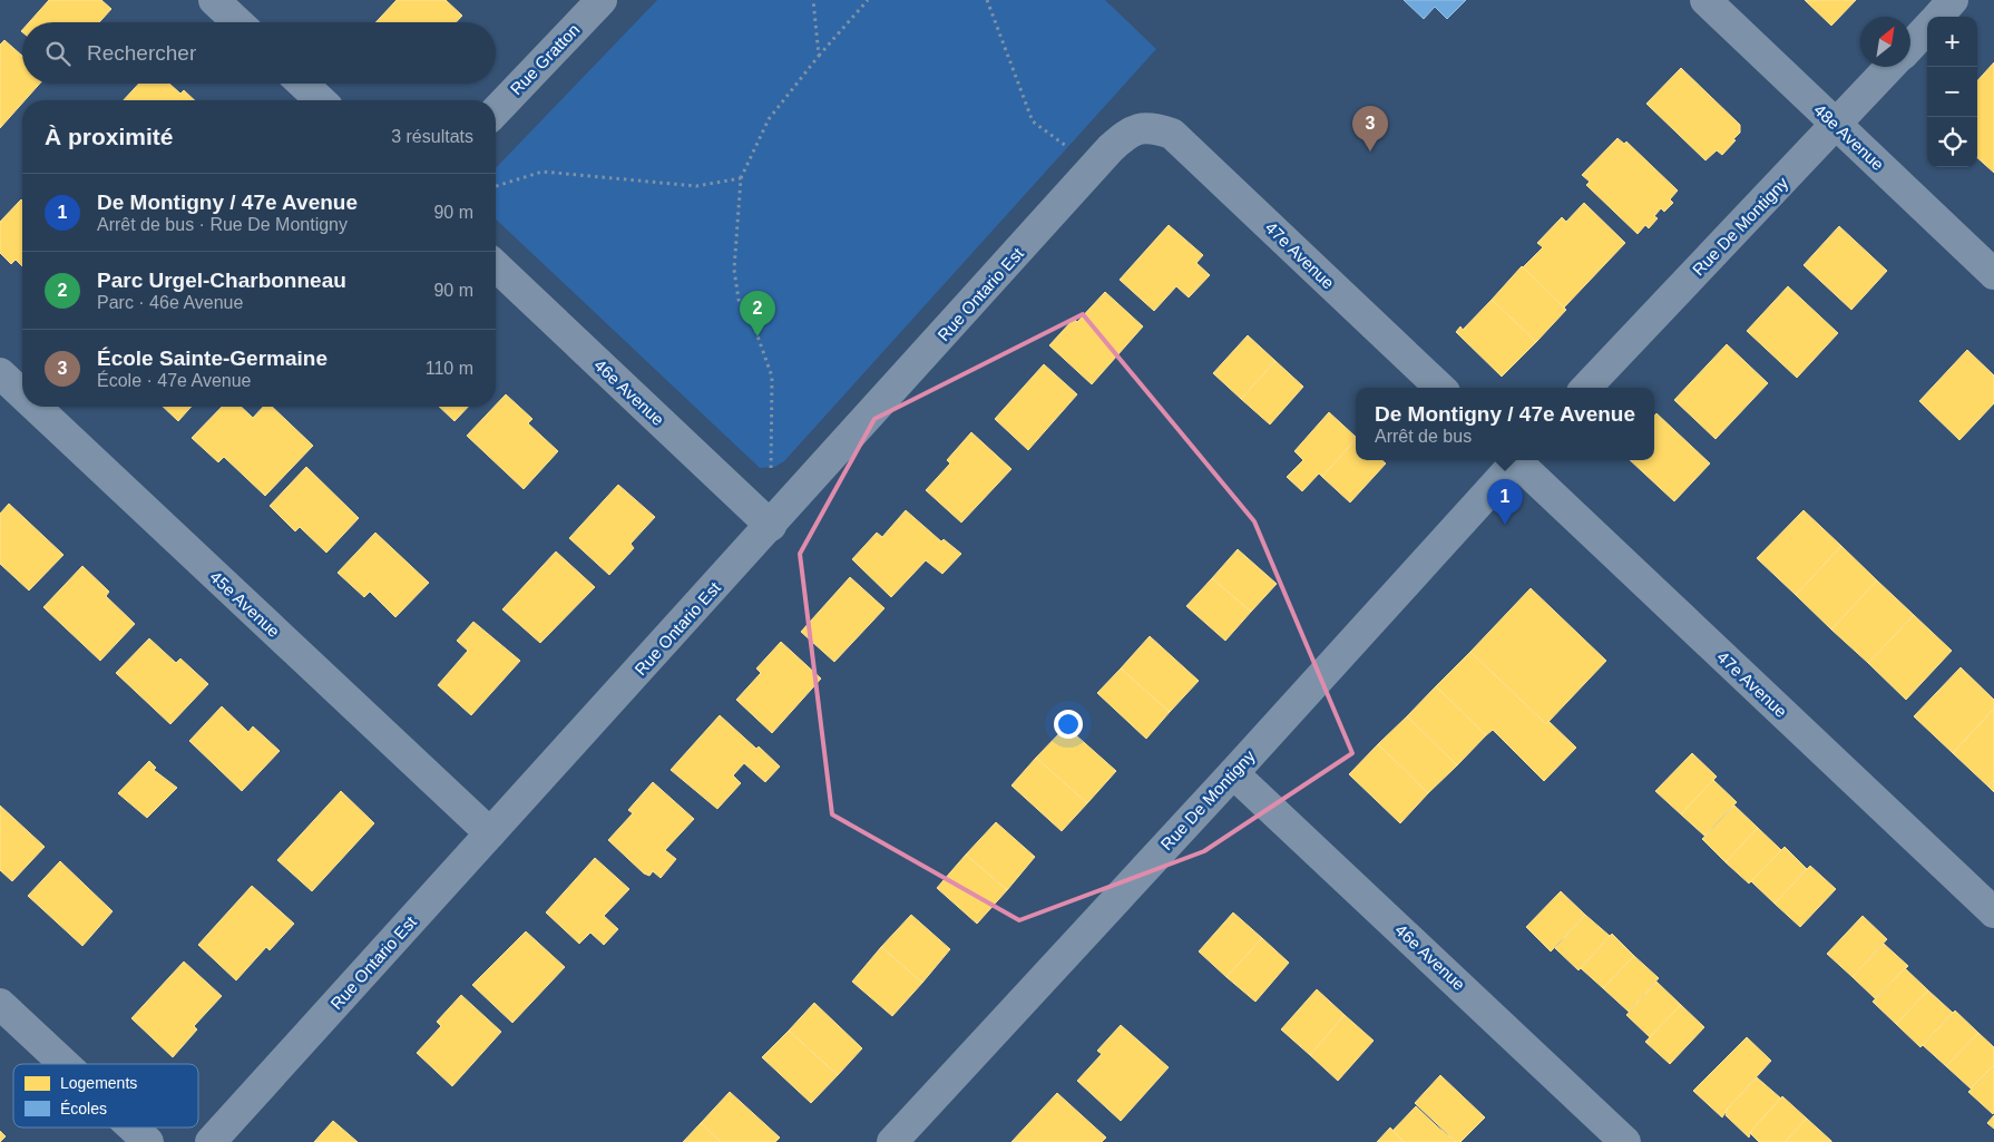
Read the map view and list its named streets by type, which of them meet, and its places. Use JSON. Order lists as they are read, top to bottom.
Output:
{
  "streets": {
    "street": [
      "Rue Gratton",
      "48e Avenue",
      "Rue De Montigny",
      "47e Avenue",
      "Rue Ontario Est",
      "46e Avenue",
      "45e Avenue"
    ]
  },
  "crossings": [
    ["48e Avenue", "Rue De Montigny"],
    ["Rue De Montigny", "46e Avenue"],
    ["47e Avenue", "Rue Ontario Est"],
    ["Rue Ontario Est", "46e Avenue"],
    ["Rue Ontario Est", "45e Avenue"]
  ],
  "legend": ["Logements", "Écoles"],
  "north": "top right",
  "page": {
    "map_buttons": ["+", "−"],
    "search": "Rechercher",
    "heading": ["À proximité", "3 résultats"],
    "pins": ["3", "2", "1"],
    "list": [
      {
        "mark": "1",
        "name": "De Montigny / 47e Avenue",
        "note": "Arrêt de bus · Rue De Montigny",
        "value": "90 m"
      },
      {
        "mark": "2",
        "name": "Parc Urgel-Charbonneau",
        "note": "Parc · 46e Avenue",
        "value": "90 m"
      },
      {
        "mark": "3",
        "name": "École Sainte-Germaine",
        "note": "École · 47e Avenue",
        "value": "110 m"
      }
    ],
    "popup": ["De Montigny / 47e Avenue", "Arrêt de bus"]
  }
}
